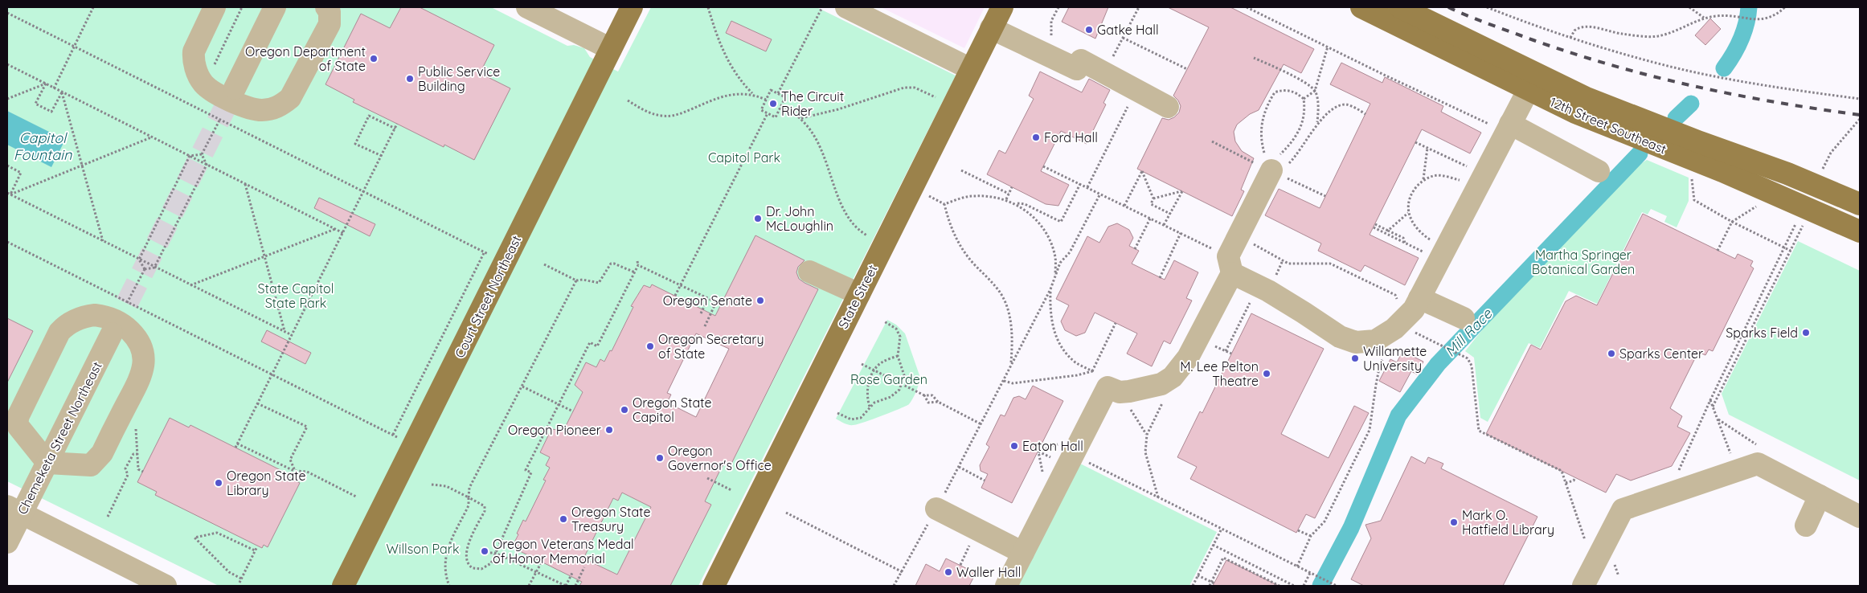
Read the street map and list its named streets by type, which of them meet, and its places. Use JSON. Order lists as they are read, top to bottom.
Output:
{
  "streets": {
    "main road": ["12th Street Southeast", "Court Street Northeast", "State Street"],
    "street": ["Chemeketa Street Northeast"]
  },
  "water": ["Capitol Fountain", "Mill Race"],
  "parks": [
    "Capitol Park",
    "Martha Springer Botanical Garden",
    "State Capitol State Park",
    "Rose Garden",
    "Willson Park"
  ],
  "places": [
    "Gatke Hall",
    "Oregon Department of State",
    "Public Service Building",
    "The Circuit Rider",
    "Ford Hall",
    "Dr. John McLoughlin",
    "Oregon Senate",
    "Sparks Field",
    "Oregon Secretary of State",
    "Sparks Center",
    "Willamette University",
    "M. Lee Pelton Theatre",
    "Oregon State Capitol",
    "Oregon Pioneer",
    "Eaton Hall",
    "Oregon Governor's Office",
    "Oregon State Library",
    "Oregon State Treasury",
    "Mark O. Hatfield Library",
    "Oregon Veterans Medal of Honor Memorial",
    "Waller Hall"
  ]
}
